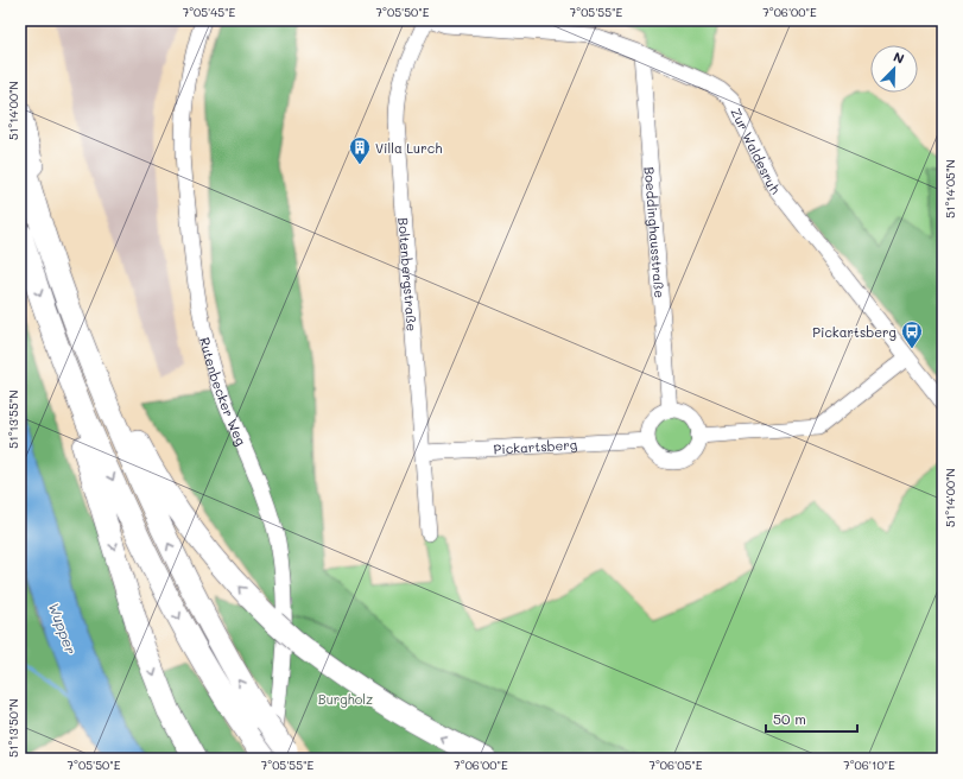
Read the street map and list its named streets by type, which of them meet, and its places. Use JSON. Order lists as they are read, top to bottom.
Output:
{
  "streets": {
    "street": [
      "Zur Waldesruh",
      "Boeddinghausstraße",
      "Boltenbergstraße",
      "Rutenbecker Weg",
      "Pickartsberg"
    ]
  },
  "crossings": [
    ["Zur Waldesruh", "Boeddinghausstraße"],
    ["Boeddinghausstraße", "Pickartsberg"],
    ["Boltenbergstraße", "Pickartsberg"]
  ],
  "water": ["Wupper"],
  "parks": ["Burgholz"],
  "places": {
    "building": ["Villa Lurch"],
    "bus stop": ["Pickartsberg"]
  },
  "scale_bar": "50 m",
  "north": "top right",
  "coordinates": [
    "7°05'45\"E",
    "7°05'50\"E",
    "7°05'55\"E",
    "7°06'00\"E",
    "51°14'00\"N",
    "51°14'05\"N",
    "51°13'55\"N",
    "51°13'50\"N",
    "7°06'05\"E",
    "7°06'10\"E"
  ]
}
